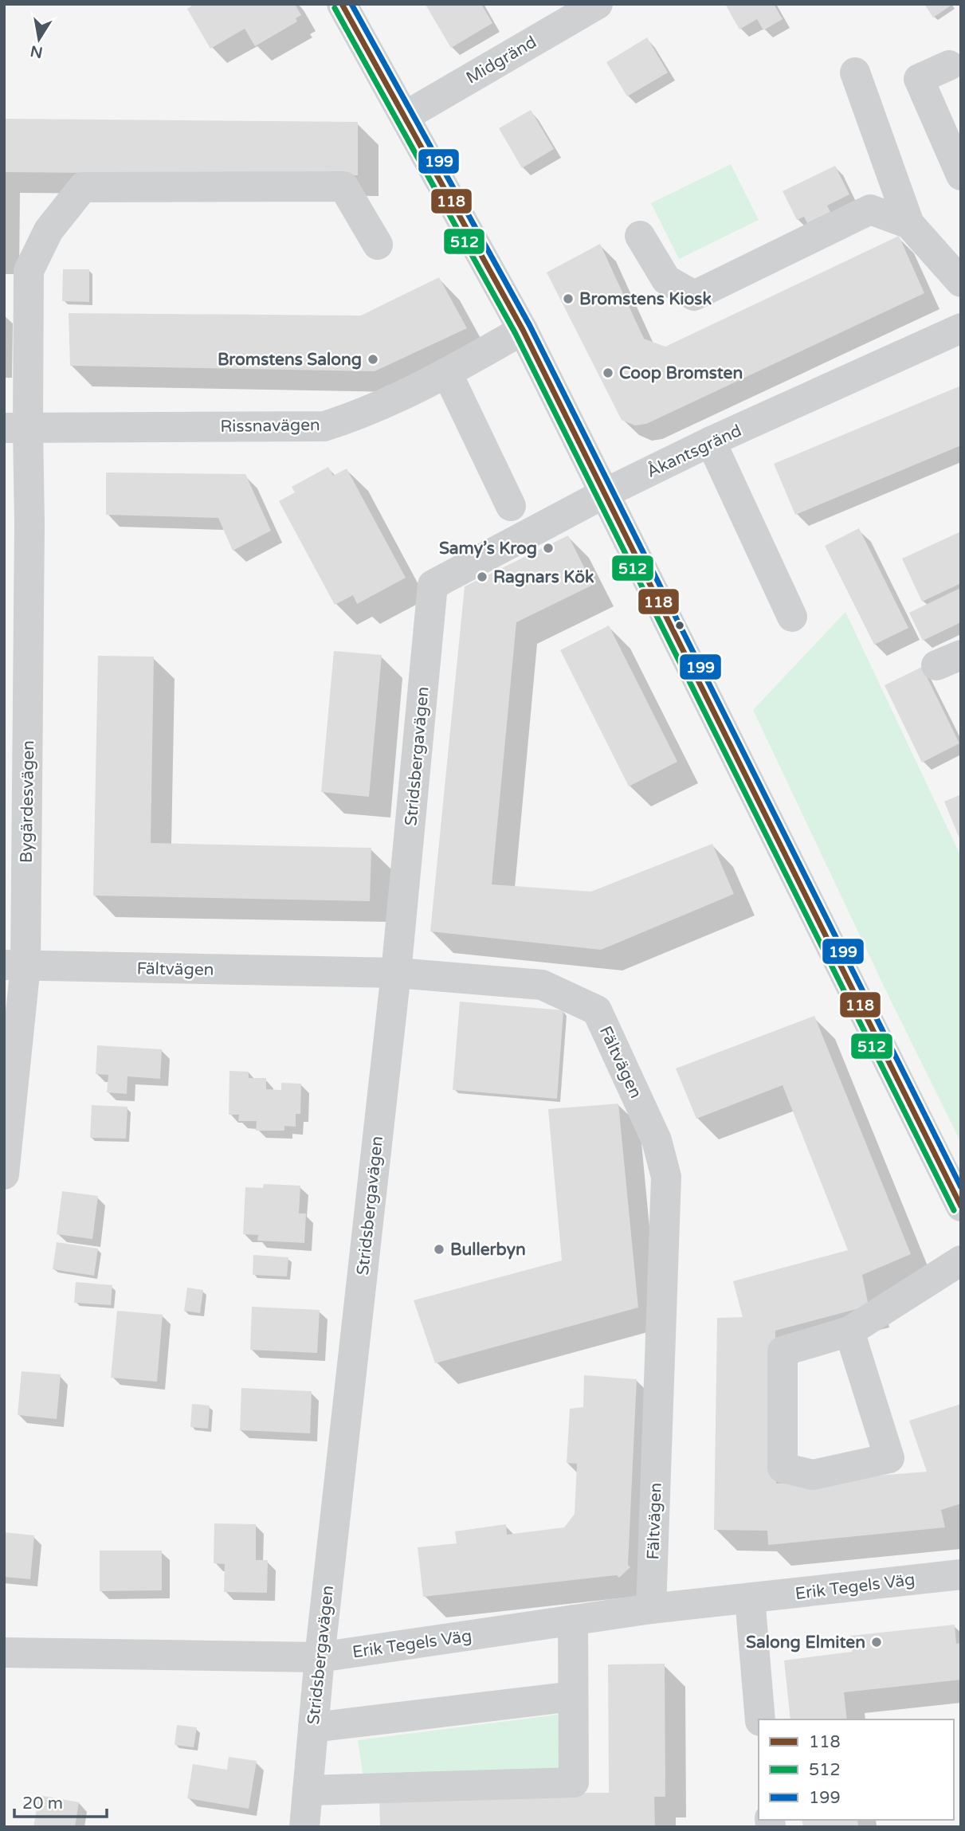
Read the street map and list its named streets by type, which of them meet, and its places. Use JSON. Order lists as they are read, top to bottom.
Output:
{
  "streets": {
    "street": [
      "Midgränd",
      "Rissnavägen",
      "Åkantsgränd",
      "Stridsbergavägen",
      "Bygärdesvägen",
      "Fältvägen",
      "Erik Tegels Väg"
    ]
  },
  "crossings": [
    ["Rissnavägen", "Bygärdesvägen"],
    ["Åkantsgränd", "Stridsbergavägen"],
    ["Stridsbergavägen", "Fältvägen"],
    ["Stridsbergavägen", "Erik Tegels Väg"],
    ["Bygärdesvägen", "Fältvägen"],
    ["Fältvägen", "Erik Tegels Väg"]
  ],
  "places": [
    "Bromstens Kiosk",
    "Bromstens Salong",
    "Coop Bromsten",
    "Samy’s Krog",
    "Ragnars Kök",
    "Bullerbyn",
    "Salong Elmiten"
  ],
  "lines": ["transit line 118", "transit line 199", "transit line 512"],
  "legend": ["118", "512", "199"],
  "scale_bar": "20 m",
  "north": "bottom"
}
